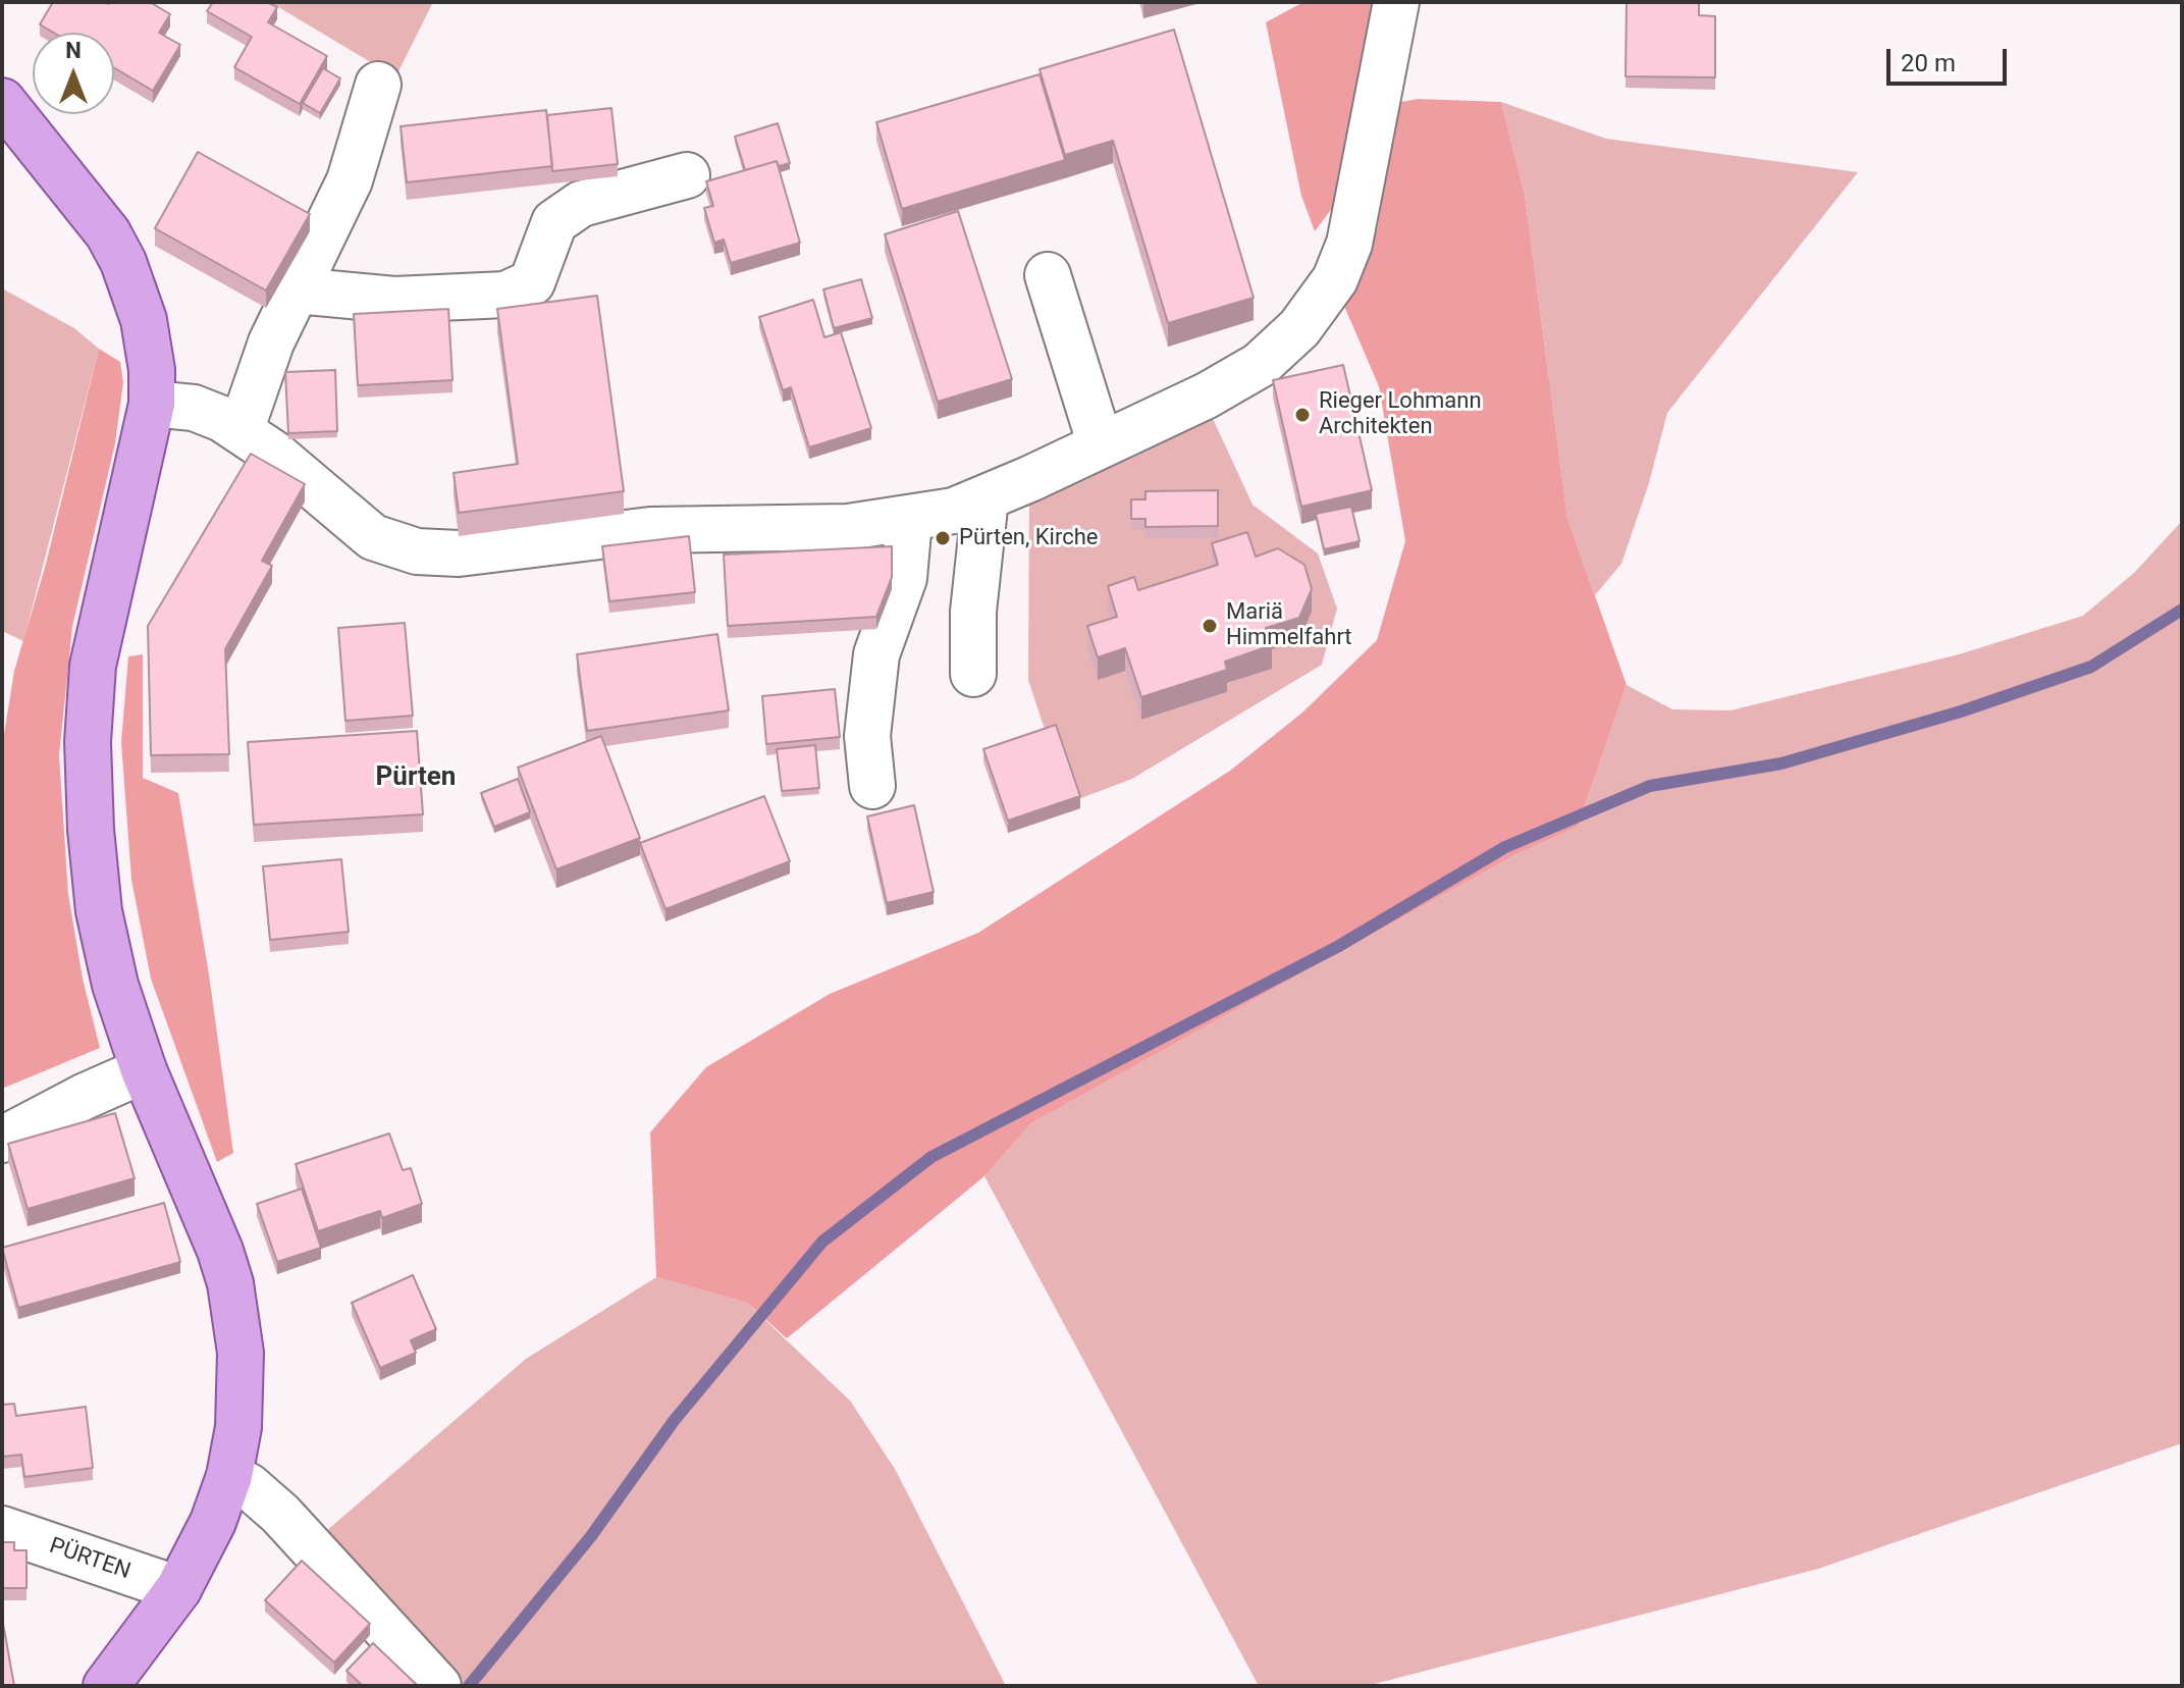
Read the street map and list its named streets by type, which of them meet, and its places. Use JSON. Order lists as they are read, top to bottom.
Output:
{
  "streets": {
    "street": ["PÜRTEN"]
  },
  "districts": ["Pürten"],
  "places": ["Rieger Lohmann Architekten", "Pürten, Kirche", "Mariä Himmelfahrt"],
  "scale_bar": "20 m",
  "north": "top"
}
